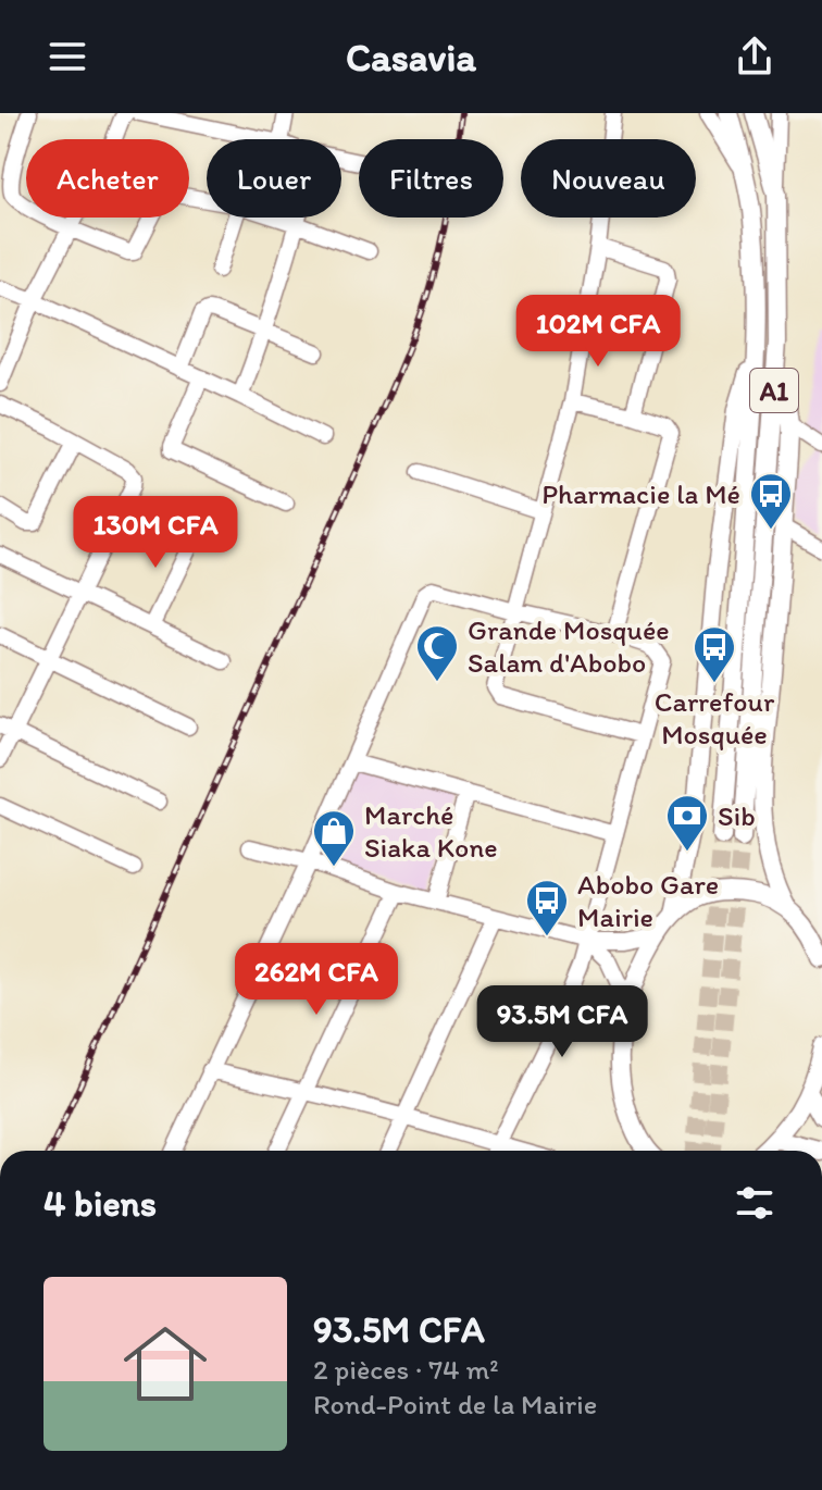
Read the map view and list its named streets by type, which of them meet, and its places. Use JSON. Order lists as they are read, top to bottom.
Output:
{
  "streets": {
    "main road": ["A1"]
  },
  "places": {
    "bus stop": ["Pharmacie la Mé", "Carrefour Mosquée", "Abobo Gare Mairie"],
    "mosque": ["Grande Mosquée Salam d'Abobo"],
    "bank": ["Sib"],
    "shop": ["Marché Siaka Kone"]
  },
  "page": {
    "header": "Casavia",
    "chip": [
      "Acheter",
      "Louer",
      "Filtres",
      "Nouveau"
    ],
    "price": [
      "102M CFA",
      "130M CFA",
      "262M CFA",
      "93.5M CFA"
    ],
    "heading": "4 biens",
    "list": [
      {
        "name": "93.5M CFA",
        "note": "2 pièces · 74 m² · Rond-Point de la Mairie"
      }
    ]
  }
}
